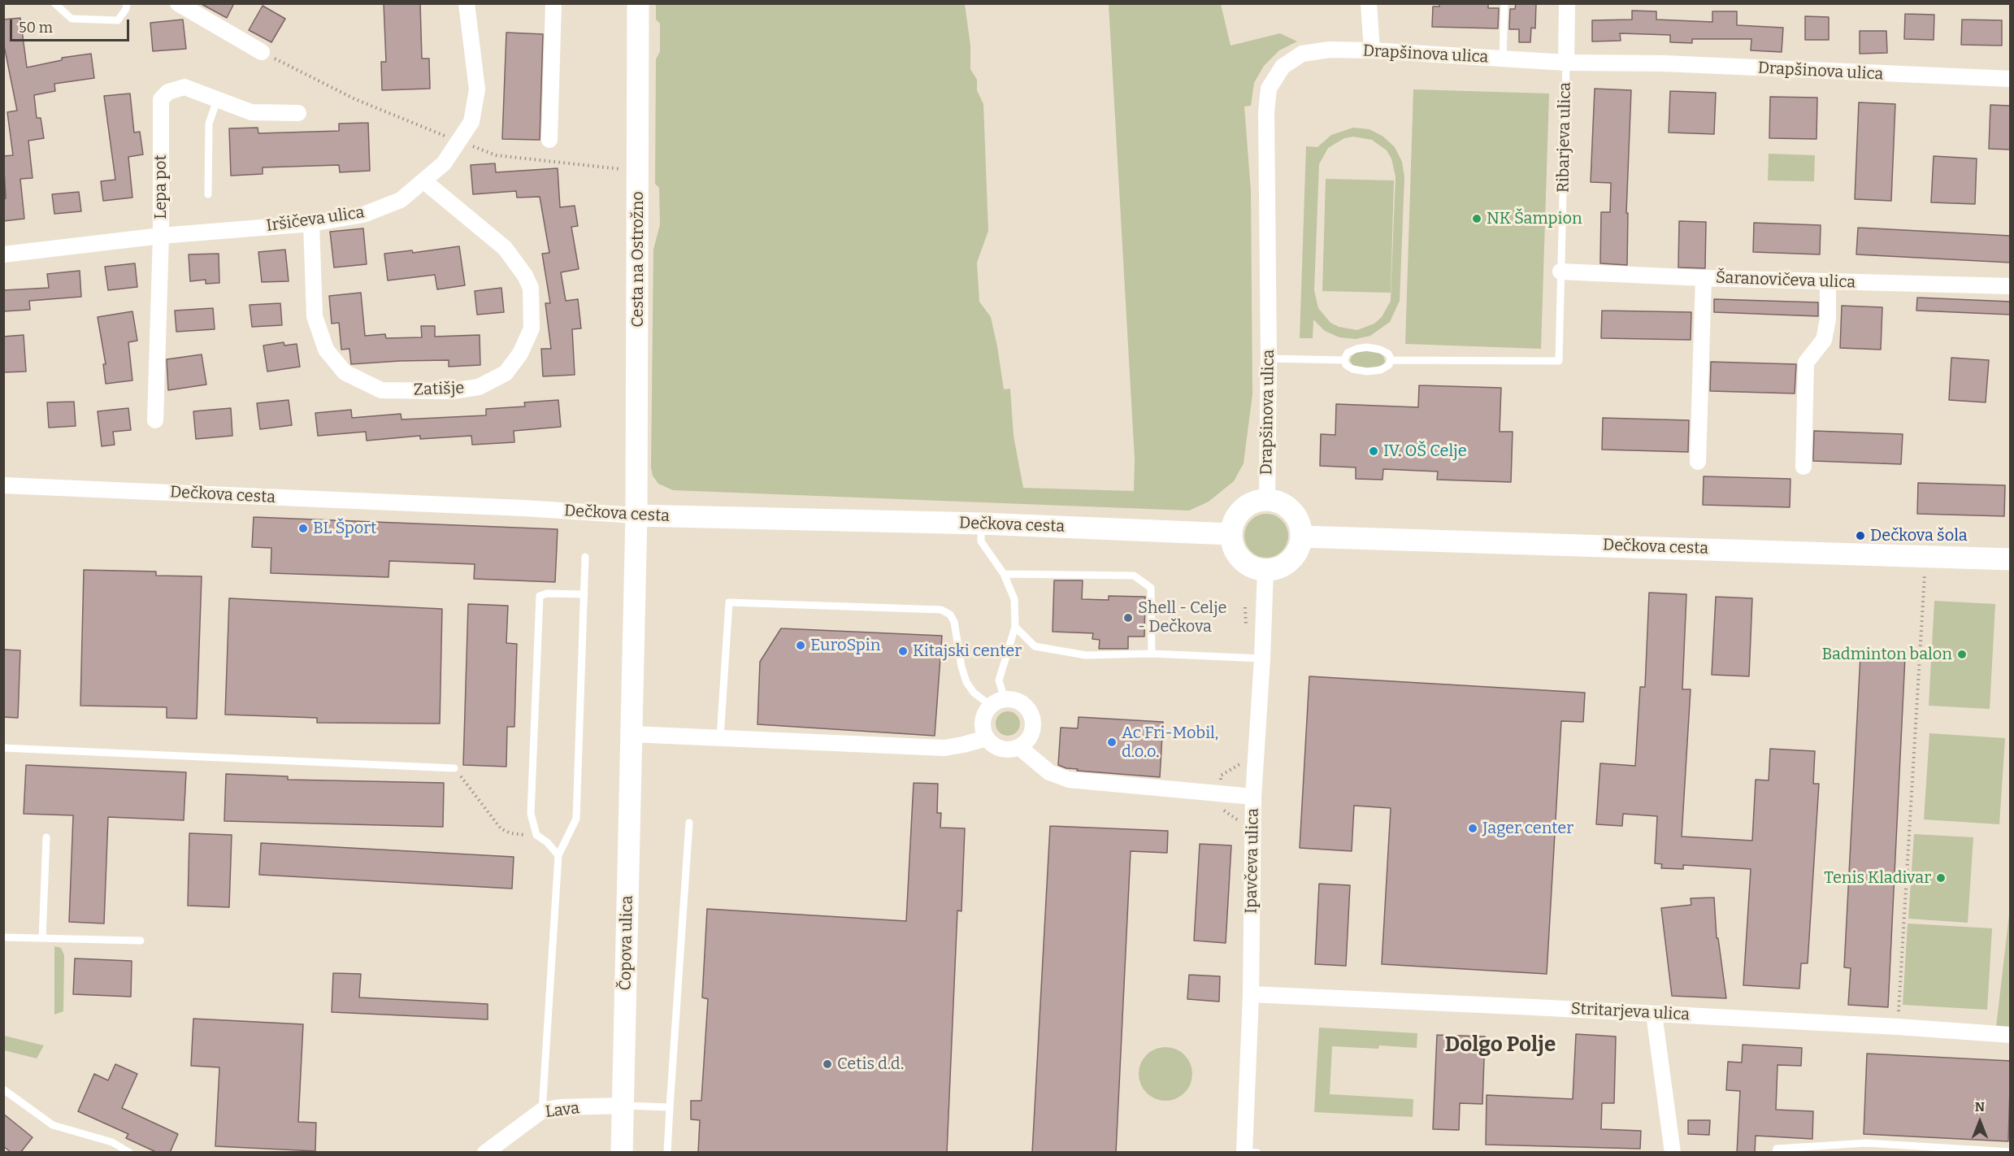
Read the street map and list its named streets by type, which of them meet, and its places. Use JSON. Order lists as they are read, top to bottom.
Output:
{
  "streets": {
    "street": [
      "Drapšinova ulica",
      "Ribarjeva ulica",
      "Lepa pot",
      "Iršičeva ulica",
      "Cesta na Ostrožno",
      "Šaranovičeva ulica",
      "Zatišje",
      "Dečkova cesta",
      "Ipavčeva ulica",
      "Čopova ulica",
      "Stritarjeva ulica",
      "Lava"
    ]
  },
  "crossings": [
    ["Drapšinova ulica", "Ribarjeva ulica"],
    ["Drapšinova ulica", "Dečkova cesta"],
    ["Drapšinova ulica", "Ipavčeva ulica"],
    ["Ribarjeva ulica", "Šaranovičeva ulica"],
    ["Lepa pot", "Iršičeva ulica"],
    ["Iršičeva ulica", "Zatišje"],
    ["Cesta na Ostrožno", "Dečkova cesta"],
    ["Cesta na Ostrožno", "Čopova ulica"],
    ["Dečkova cesta", "Ipavčeva ulica"],
    ["Ipavčeva ulica", "Stritarjeva ulica"],
    ["Čopova ulica", "Lava"]
  ],
  "districts": ["Dolgo Polje"],
  "places": [
    "NK Šampion",
    "IV. OŠ Celje",
    "BL Šport",
    "Dečkova šola",
    "Shell - Celje - Dečkova",
    "EuroSpin",
    "Kitajski center",
    "Badminton balon",
    "Ac Fri-Mobil, d.o.o.",
    "Jager center",
    "Tenis Kladivar",
    "Cetis d.d."
  ],
  "scale_bar": "50 m",
  "north": "top"
}
